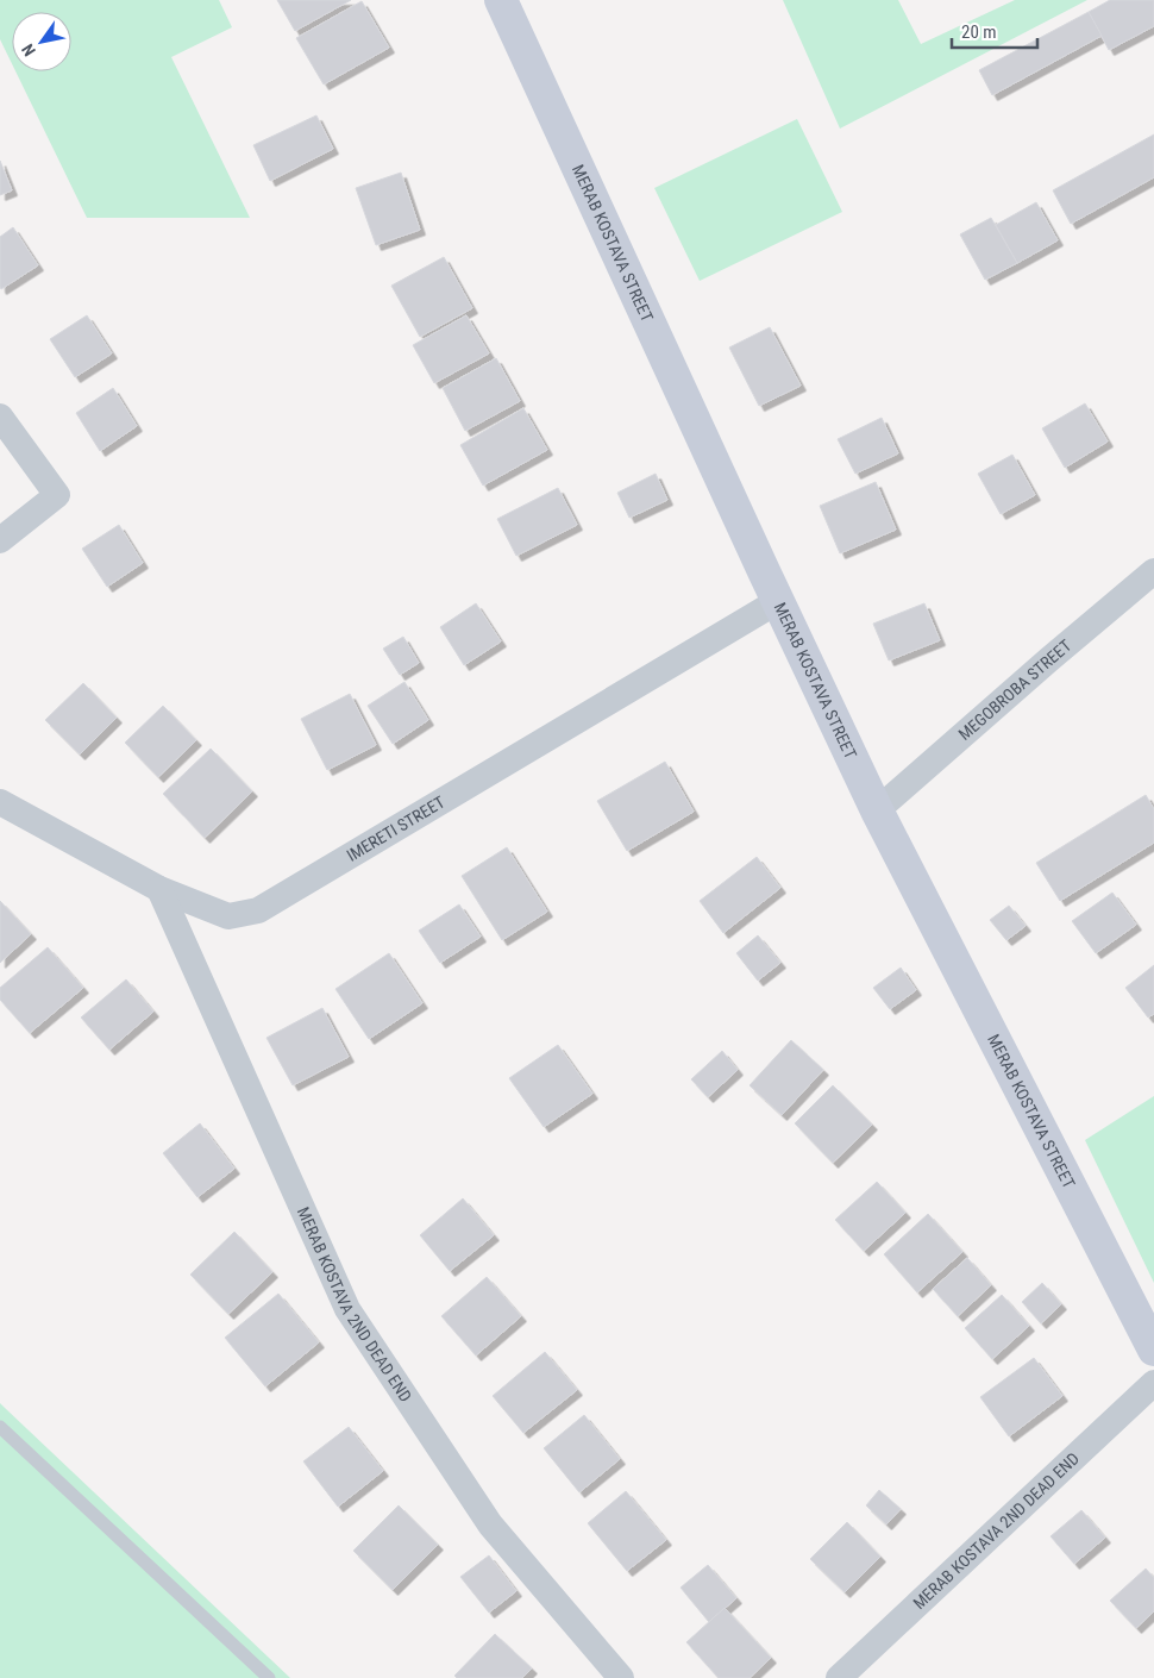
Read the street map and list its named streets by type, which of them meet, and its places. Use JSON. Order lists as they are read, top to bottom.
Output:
{
  "streets": {
    "main road": ["MERAB KOSTAVA STREET"],
    "street": ["MEGOBROBA STREET", "IMERETI STREET", "MERAB KOSTAVA 2ND DEAD END"]
  },
  "crossings": [
    ["MERAB KOSTAVA STREET", "MEGOBROBA STREET"],
    ["MERAB KOSTAVA STREET", "IMERETI STREET"],
    ["IMERETI STREET", "MERAB KOSTAVA 2ND DEAD END"]
  ],
  "scale_bar": "20 m",
  "north": "bottom left"
}
